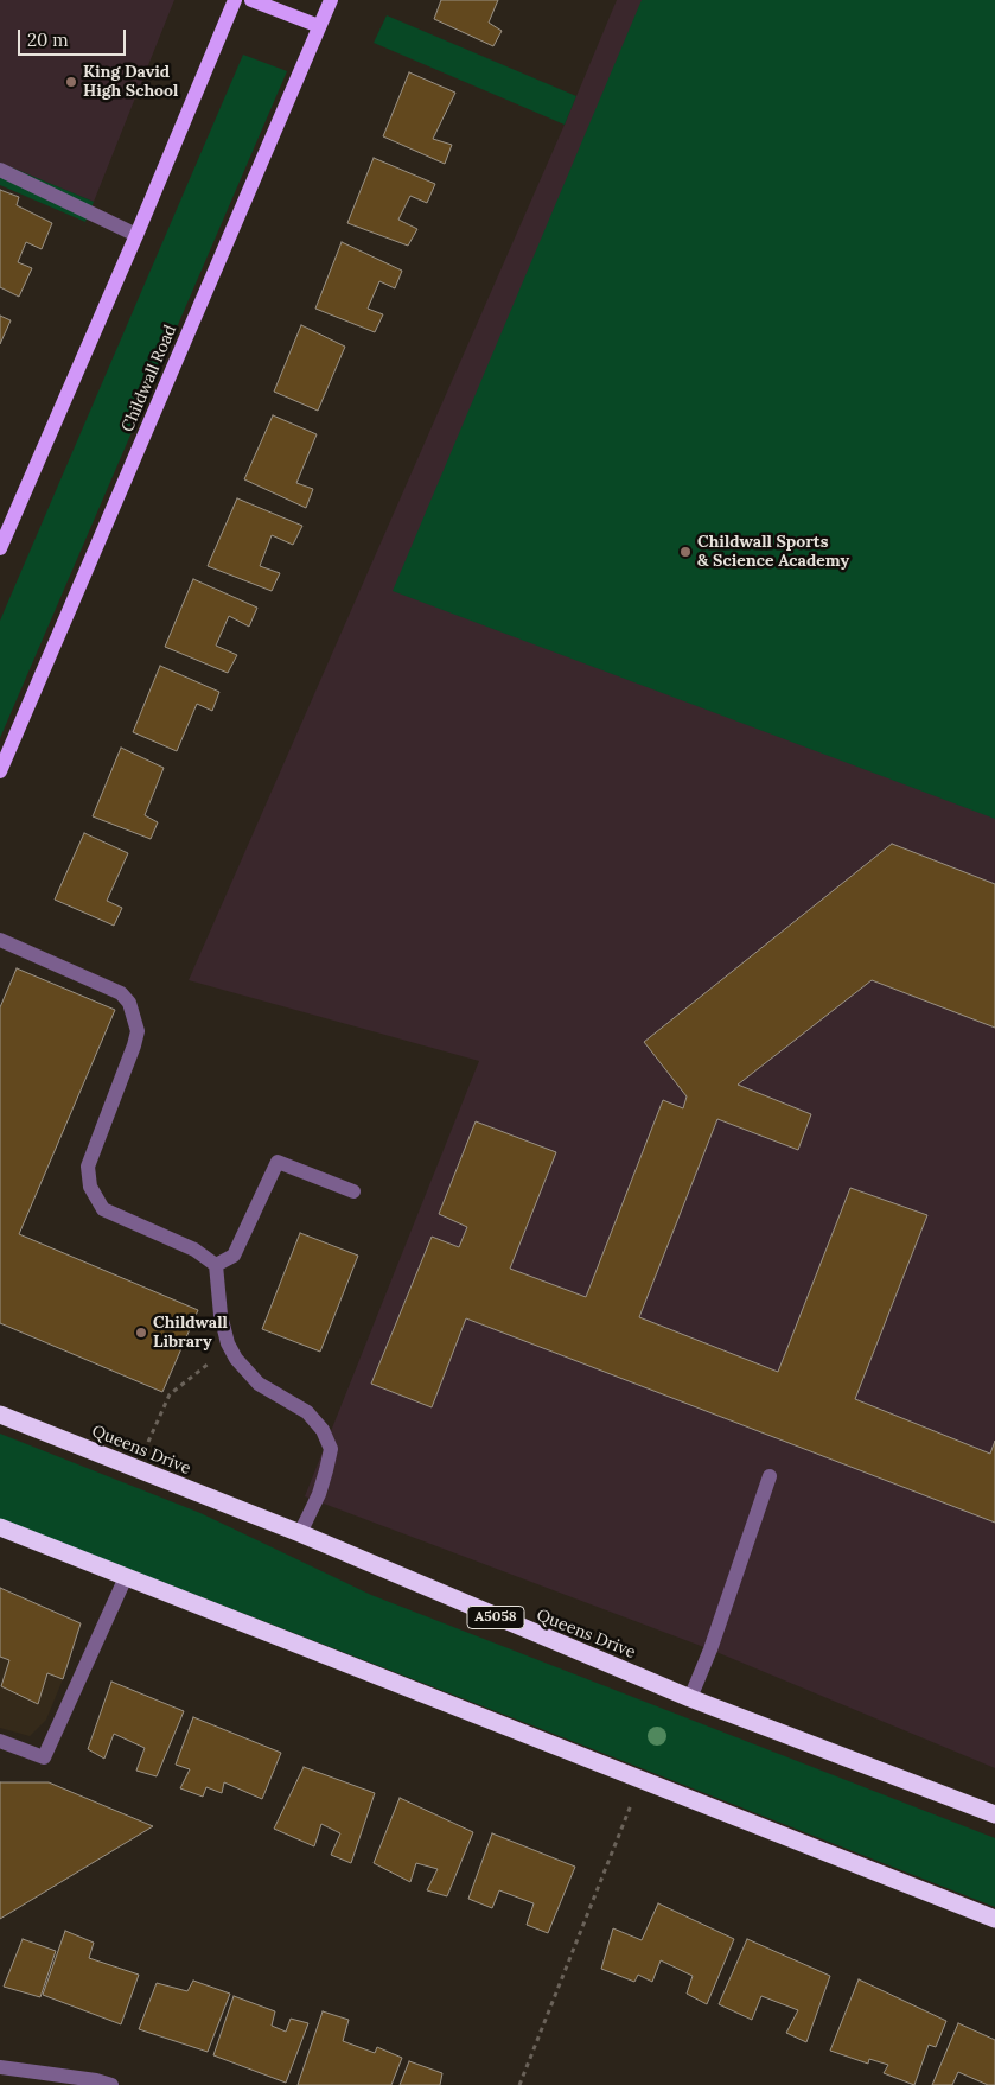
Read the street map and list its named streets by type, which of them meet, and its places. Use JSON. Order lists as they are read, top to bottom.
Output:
{
  "streets": {
    "highway": ["Queens Drive", "A5058"],
    "main road": ["Childwall Road"]
  },
  "places": ["King David High School", "Childwall Sports & Science Academy", "Childwall Library"],
  "scale_bar": "20 m"
}
